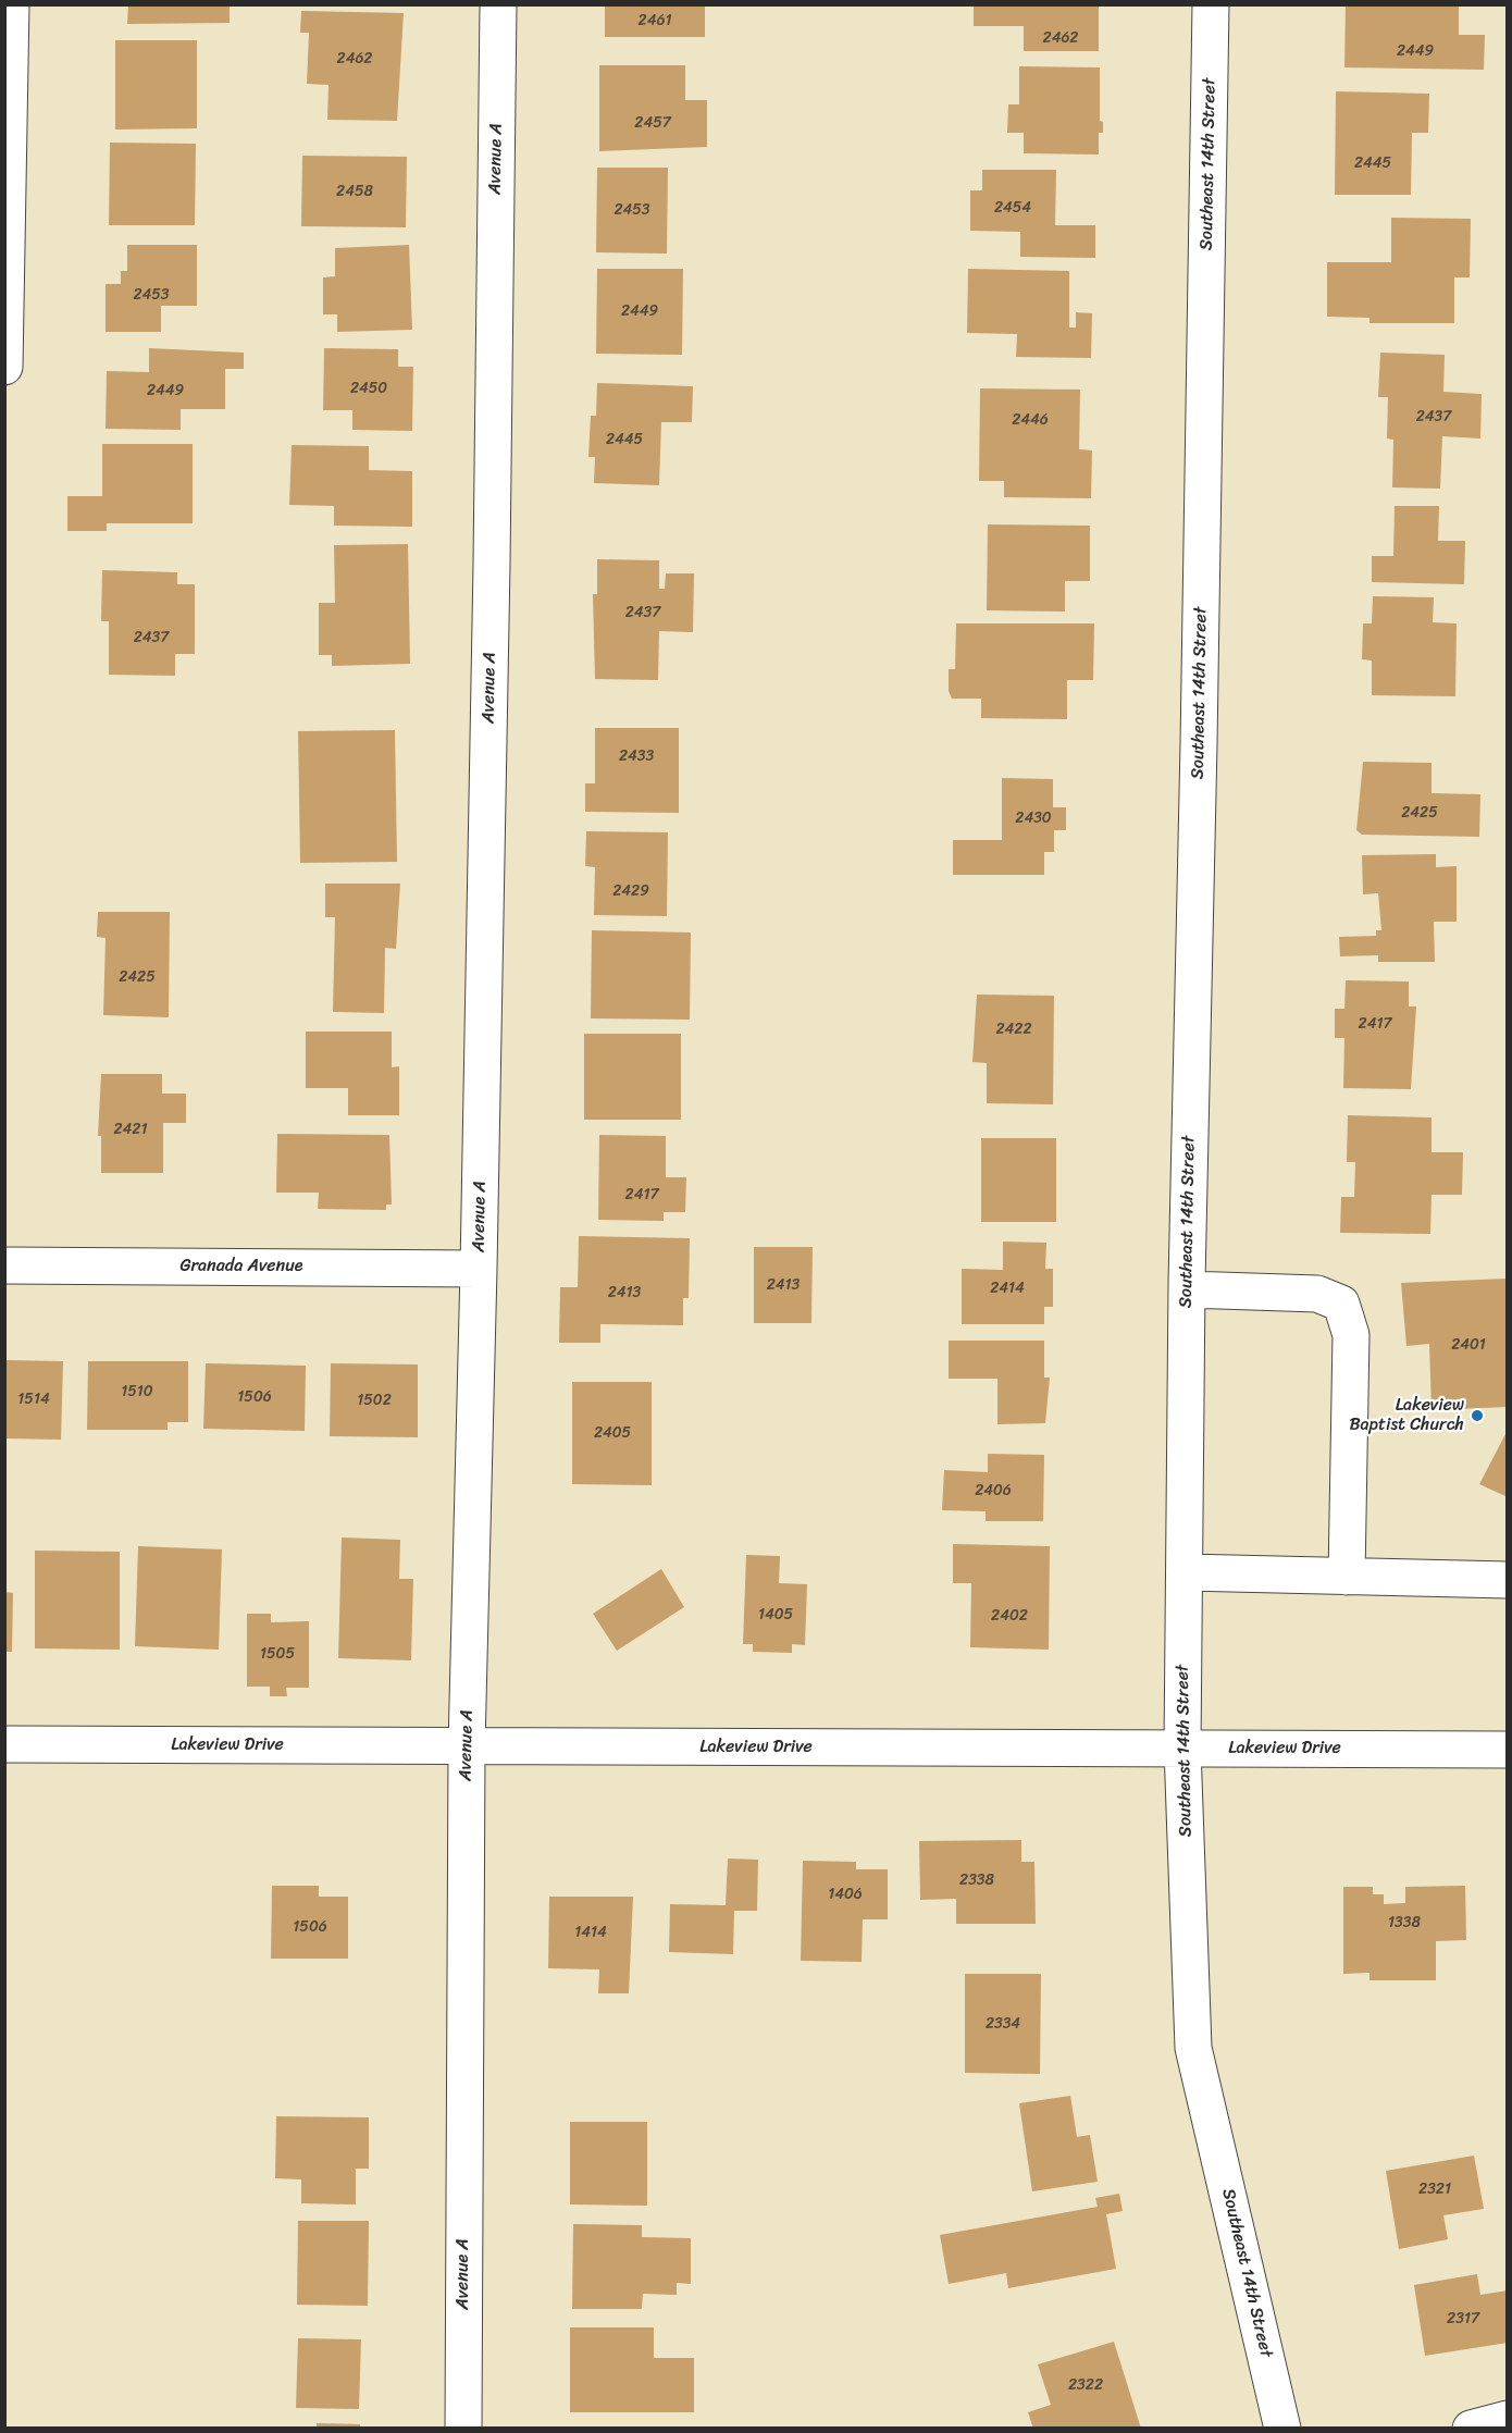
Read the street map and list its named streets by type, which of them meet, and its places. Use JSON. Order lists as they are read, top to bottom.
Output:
{
  "streets": {
    "street": [
      "Avenue A",
      "Southeast 14th Street",
      "Granada Avenue",
      "Lakeview Drive"
    ]
  },
  "crossings": [
    ["Avenue A", "Granada Avenue"],
    ["Avenue A", "Lakeview Drive"],
    ["Southeast 14th Street", "Lakeview Drive"]
  ],
  "places": ["Lakeview Baptist Church"],
  "house_numbers": [
    "2461",
    "2462",
    "2449",
    "2462",
    "2457",
    "2445",
    "2458",
    "2454",
    "2453",
    "2453",
    "2449",
    "2450",
    "2449",
    "2437",
    "2446",
    "2445",
    "2437",
    "2437",
    "2433",
    "2425",
    "2430",
    "2429",
    "2425",
    "2417",
    "2422",
    "2421",
    "2417",
    "2413",
    "2414",
    "2413",
    "2401",
    "1510",
    "1506",
    "1514",
    "1502",
    "2405",
    "2406",
    "1405",
    "2402",
    "1505",
    "2338",
    "1406",
    "1338",
    "1506",
    "1414",
    "2334",
    "2321",
    "2317",
    "2322"
  ]
}
